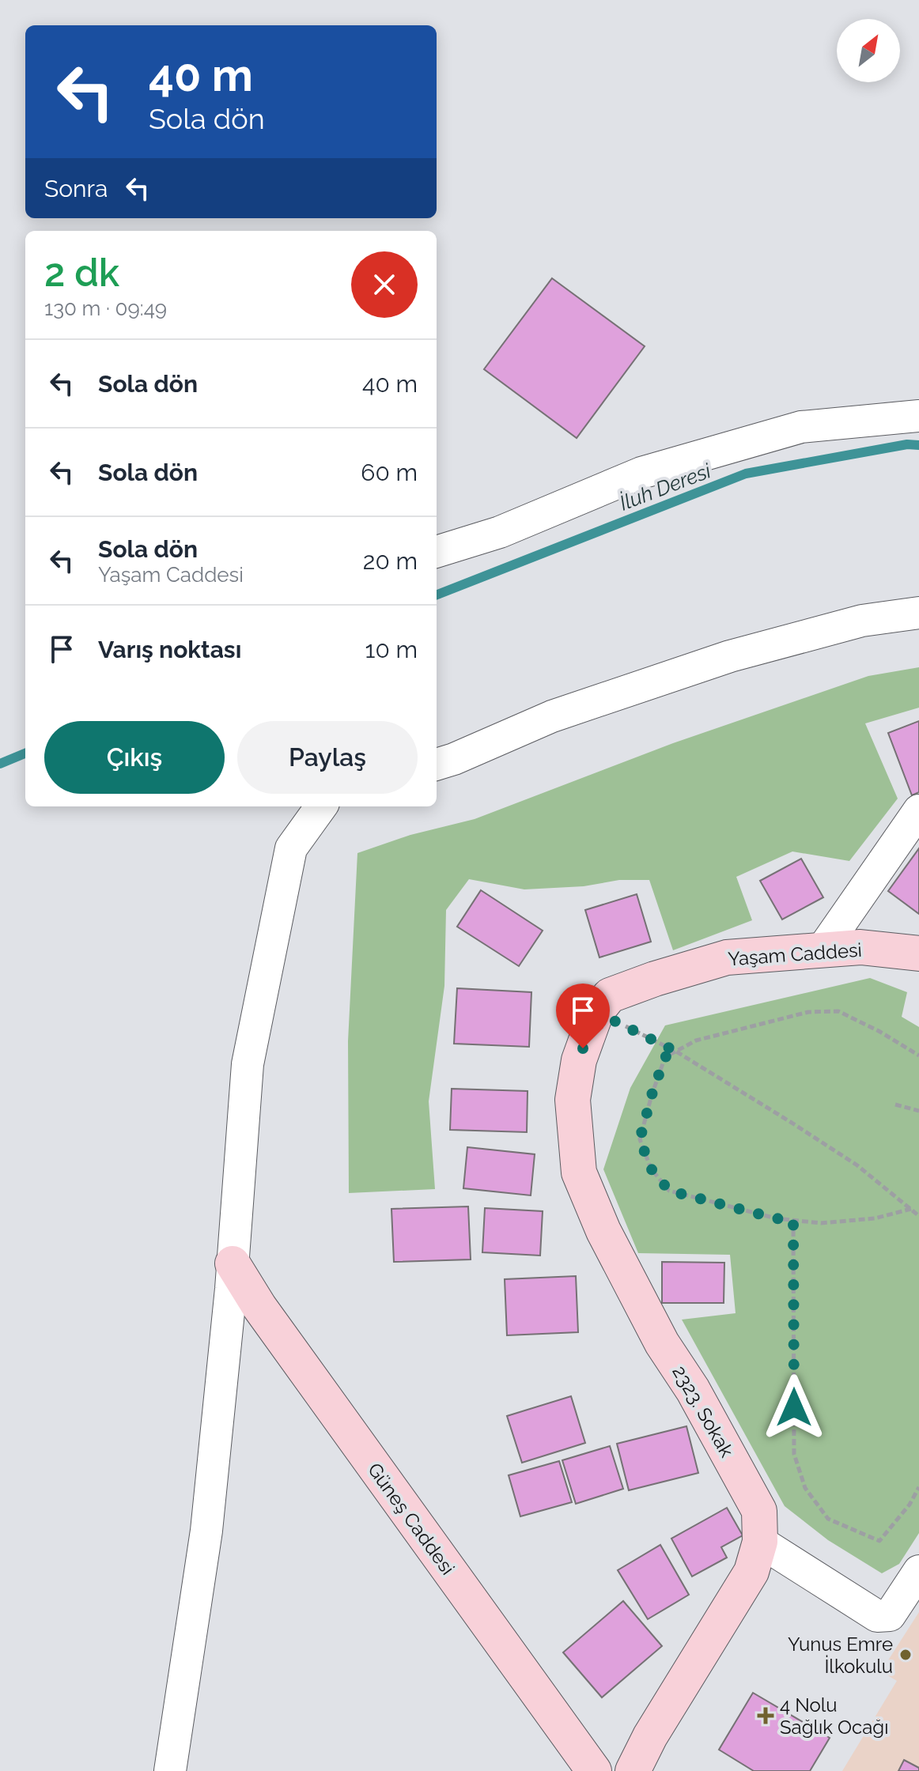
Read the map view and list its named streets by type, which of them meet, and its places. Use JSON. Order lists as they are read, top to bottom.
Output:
{
  "streets": {
    "street": ["Yaşam Caddesi", "2323. Sokak", "Güneş Caddesi"]
  },
  "crossings": [
    ["Yaşam Caddesi", "2323. Sokak"]
  ],
  "water": ["İluh Deresi"],
  "places": {
    "other": ["Yunus Emre İlkokulu"],
    "health": ["4 Nolu Sağlık Ocağı"]
  },
  "north": "top right",
  "page": {
    "turn": ["40 m", "Sola dön"],
    "then": "Sonra",
    "heading": ["2 dk", "130 m · 09:49"],
    "list": [
      {
        "name": "Sola dön",
        "value": "40 m"
      },
      {
        "name": "Sola dön",
        "value": "60 m"
      },
      {
        "name": "Sola dön",
        "note": "Yaşam Caddesi",
        "value": "20 m"
      },
      {
        "name": "Varış noktası",
        "value": "10 m"
      }
    ],
    "buttons": ["Çıkış", "Paylaş"]
  }
}
